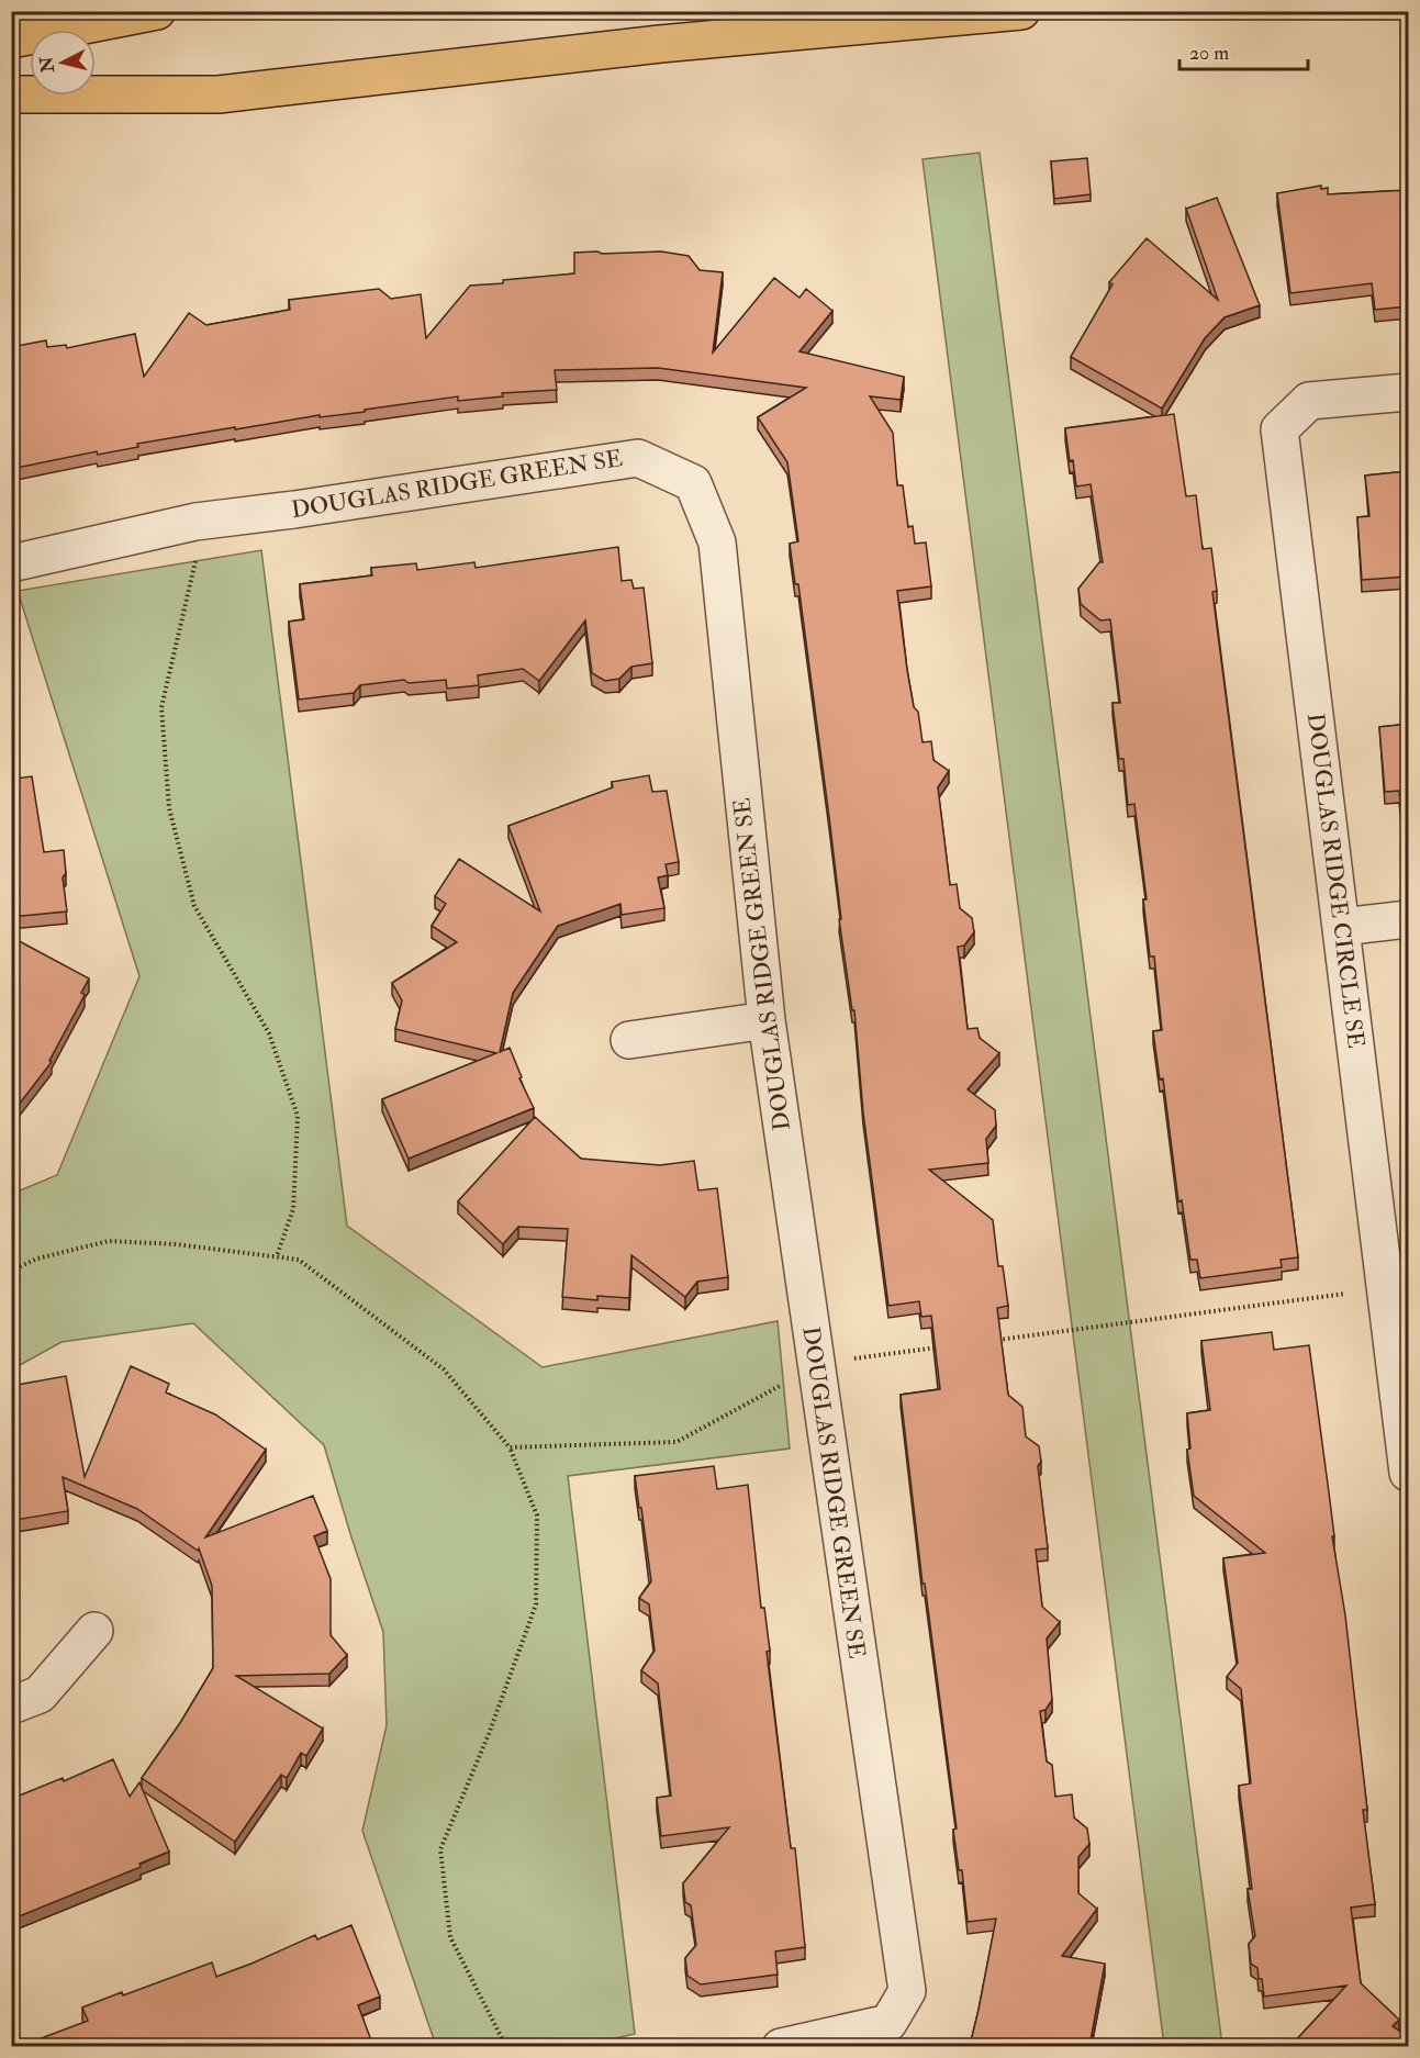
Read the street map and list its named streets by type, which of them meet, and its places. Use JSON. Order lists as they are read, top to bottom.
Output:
{
  "streets": {
    "street": ["DOUGLAS RIDGE GREEN SE", "DOUGLAS RIDGE CIRCLE SE"]
  },
  "scale_bar": "20 m",
  "north": "left"
}
